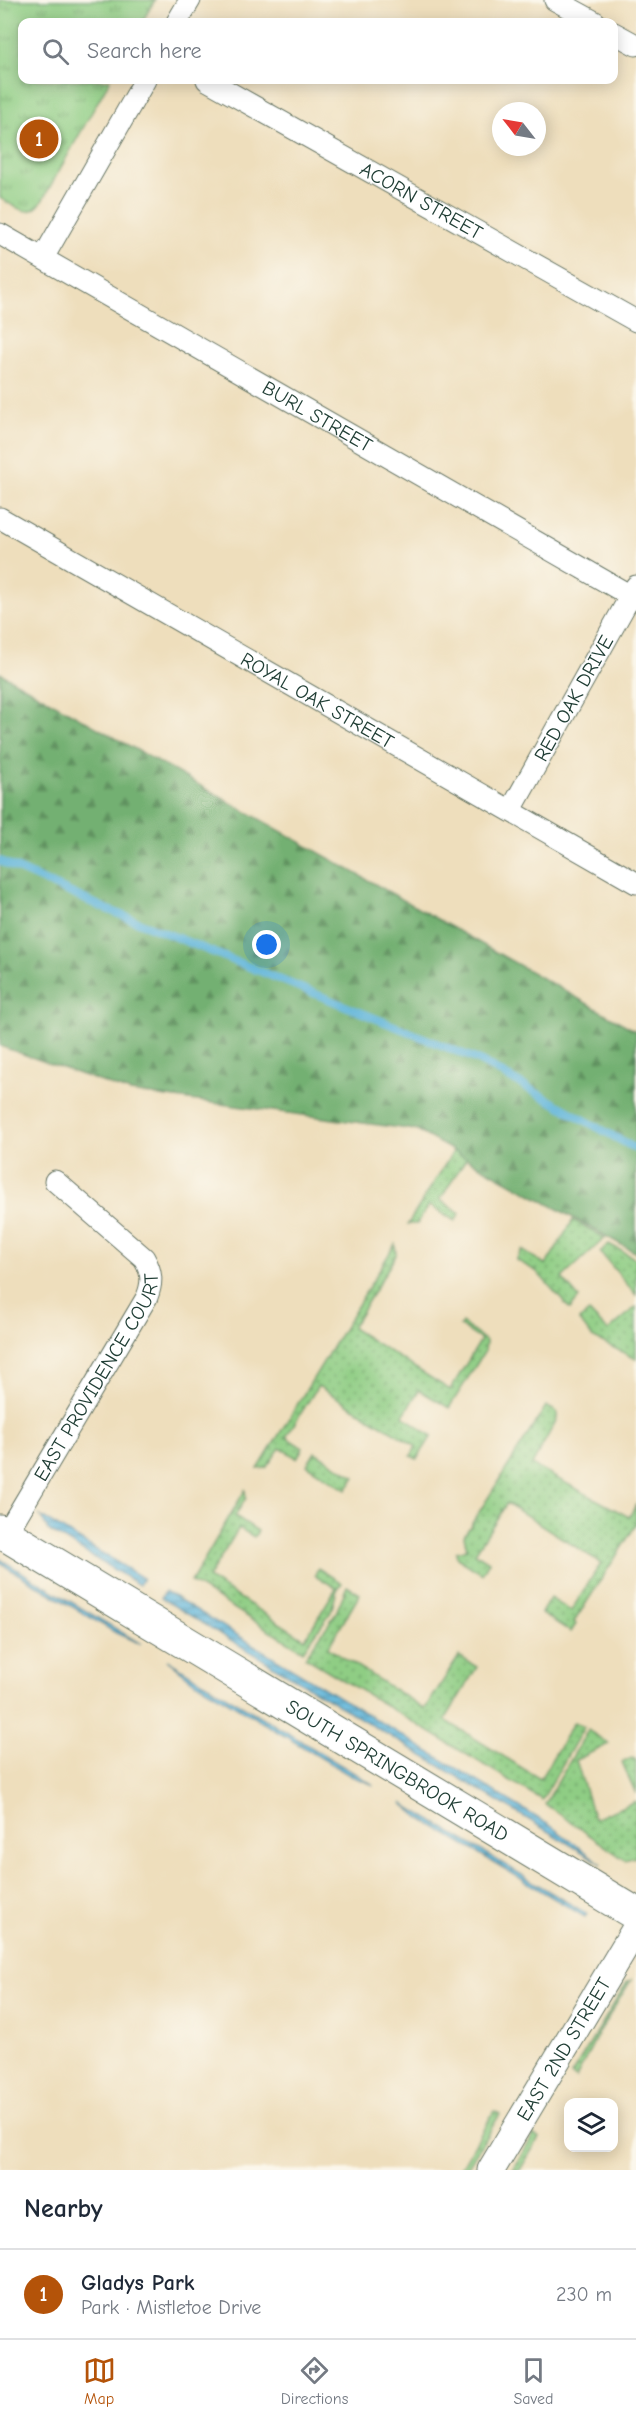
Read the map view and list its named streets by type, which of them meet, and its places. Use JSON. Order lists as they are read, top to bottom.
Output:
{
  "streets": {
    "highway": ["SOUTH SPRINGBROOK ROAD"],
    "street": [
      "ACORN STREET",
      "BURL STREET",
      "RED OAK DRIVE",
      "ROYAL OAK STREET",
      "EAST PROVIDENCE COURT",
      "EAST 2ND STREET"
    ]
  },
  "crossings": [
    ["BURL STREET", "RED OAK DRIVE"],
    ["RED OAK DRIVE", "ROYAL OAK STREET"],
    ["EAST PROVIDENCE COURT", "SOUTH SPRINGBROOK ROAD"]
  ],
  "north": "top left",
  "page": {
    "search": "Search here",
    "pins": "1",
    "heading": "Nearby",
    "list": [
      {
        "mark": "1",
        "name": "Gladys Park",
        "note": "Park · Mistletoe Drive",
        "value": "230 m"
      }
    ],
    "nav": ["Map", "Directions", "Saved"]
  }
}
